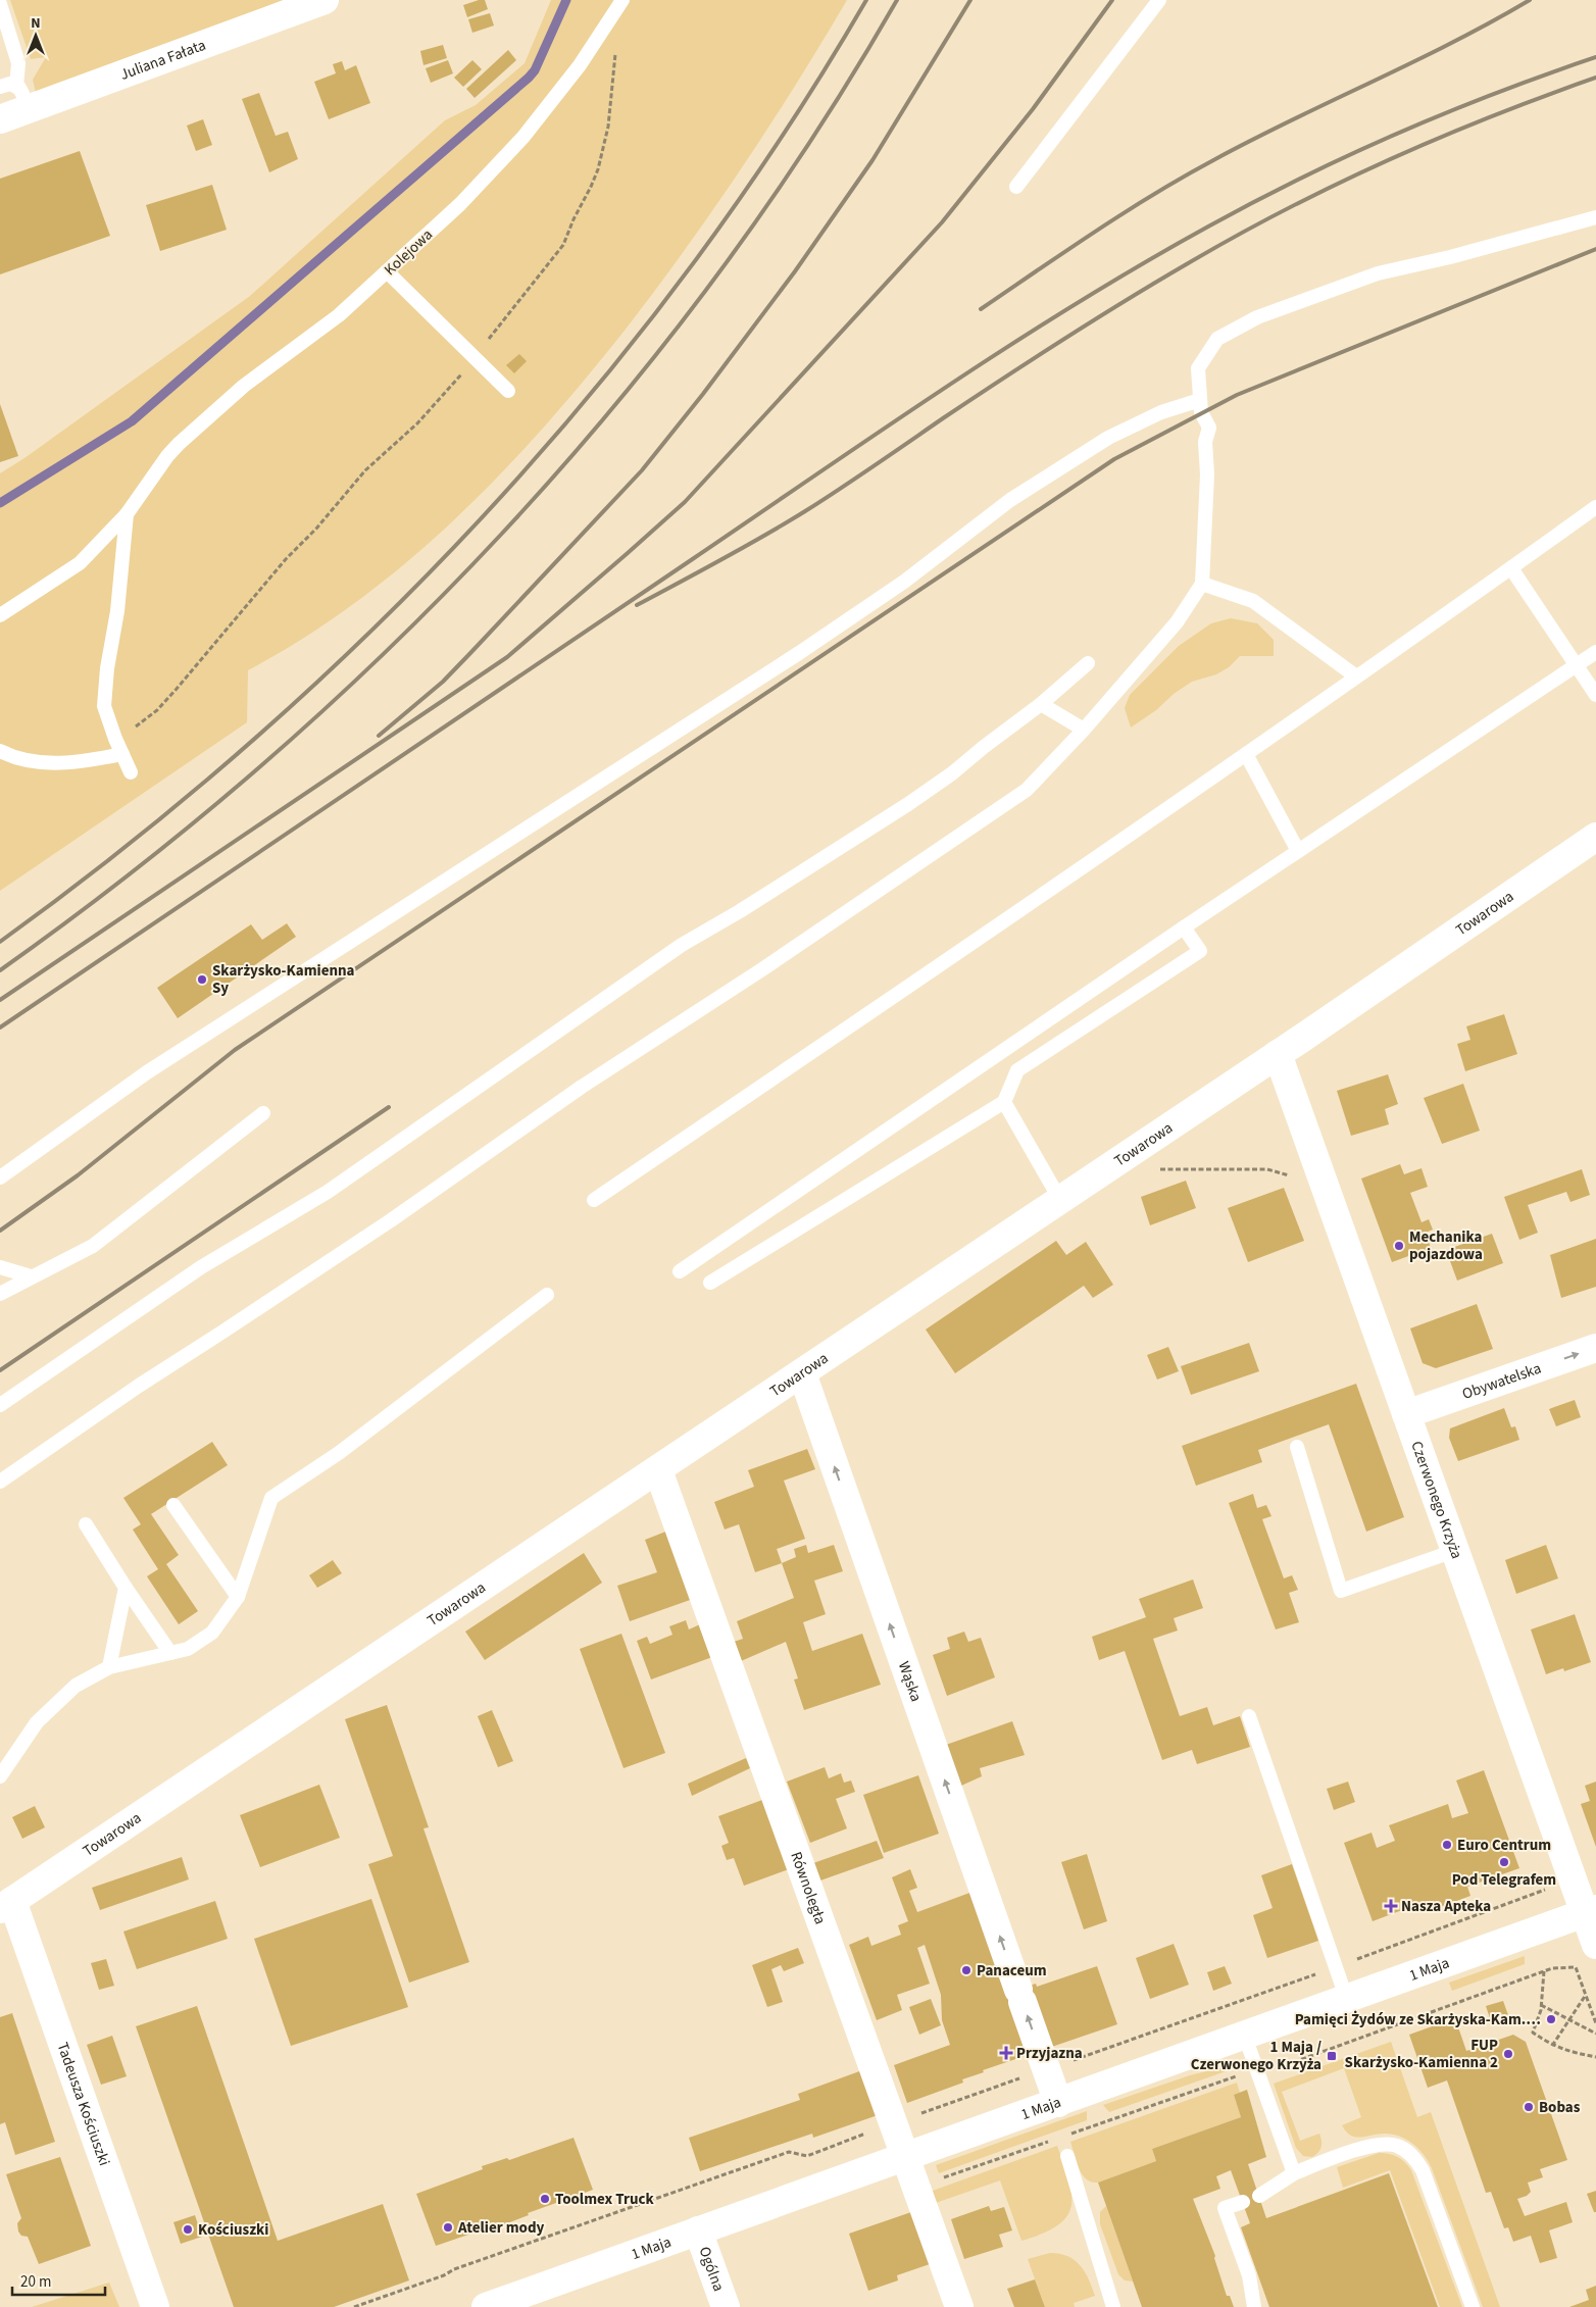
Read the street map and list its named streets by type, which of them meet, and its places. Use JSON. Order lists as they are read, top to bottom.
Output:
{
  "streets": {
    "street": [
      "Juliana Fałata",
      "Towarowa",
      "Obywatelska",
      "Czerwonego Krzyża",
      "Wąska",
      "Równoległa",
      "1 Maja",
      "Tadeusza Kościuszki",
      "Ogólna"
    ],
    "lane": ["Kolejowa"]
  },
  "crossings": [
    ["Towarowa", "Czerwonego Krzyża"],
    ["Towarowa", "Wąska"],
    ["Towarowa", "Równoległa"],
    ["Towarowa", "Tadeusza Kościuszki"],
    ["Obywatelska", "Czerwonego Krzyża"],
    ["Czerwonego Krzyża", "1 Maja"],
    ["Wąska", "1 Maja"],
    ["Równoległa", "1 Maja"],
    ["1 Maja", "Ogólna"]
  ],
  "one_way": ["Obywatelska", "Wąska"],
  "places": {
    "other": [
      "Skarżysko-Kamienna Sy",
      "Mechanika pojazdowa",
      "Euro Centrum",
      "Pod Telegrafem",
      "Panaceum",
      "Pamięci Żydów ze Skarżyska-Kam.…",
      "FUP Skarżysko-Kamienna 2",
      "Bobas",
      "Toolmex Truck",
      "Atelier mody",
      "Kościuszki"
    ],
    "health": ["Nasza Apteka", "Przyjazna"],
    "transit": ["1 Maja / Czerwonego Krzyża"]
  },
  "scale_bar": "20 m",
  "north": "top"
}
